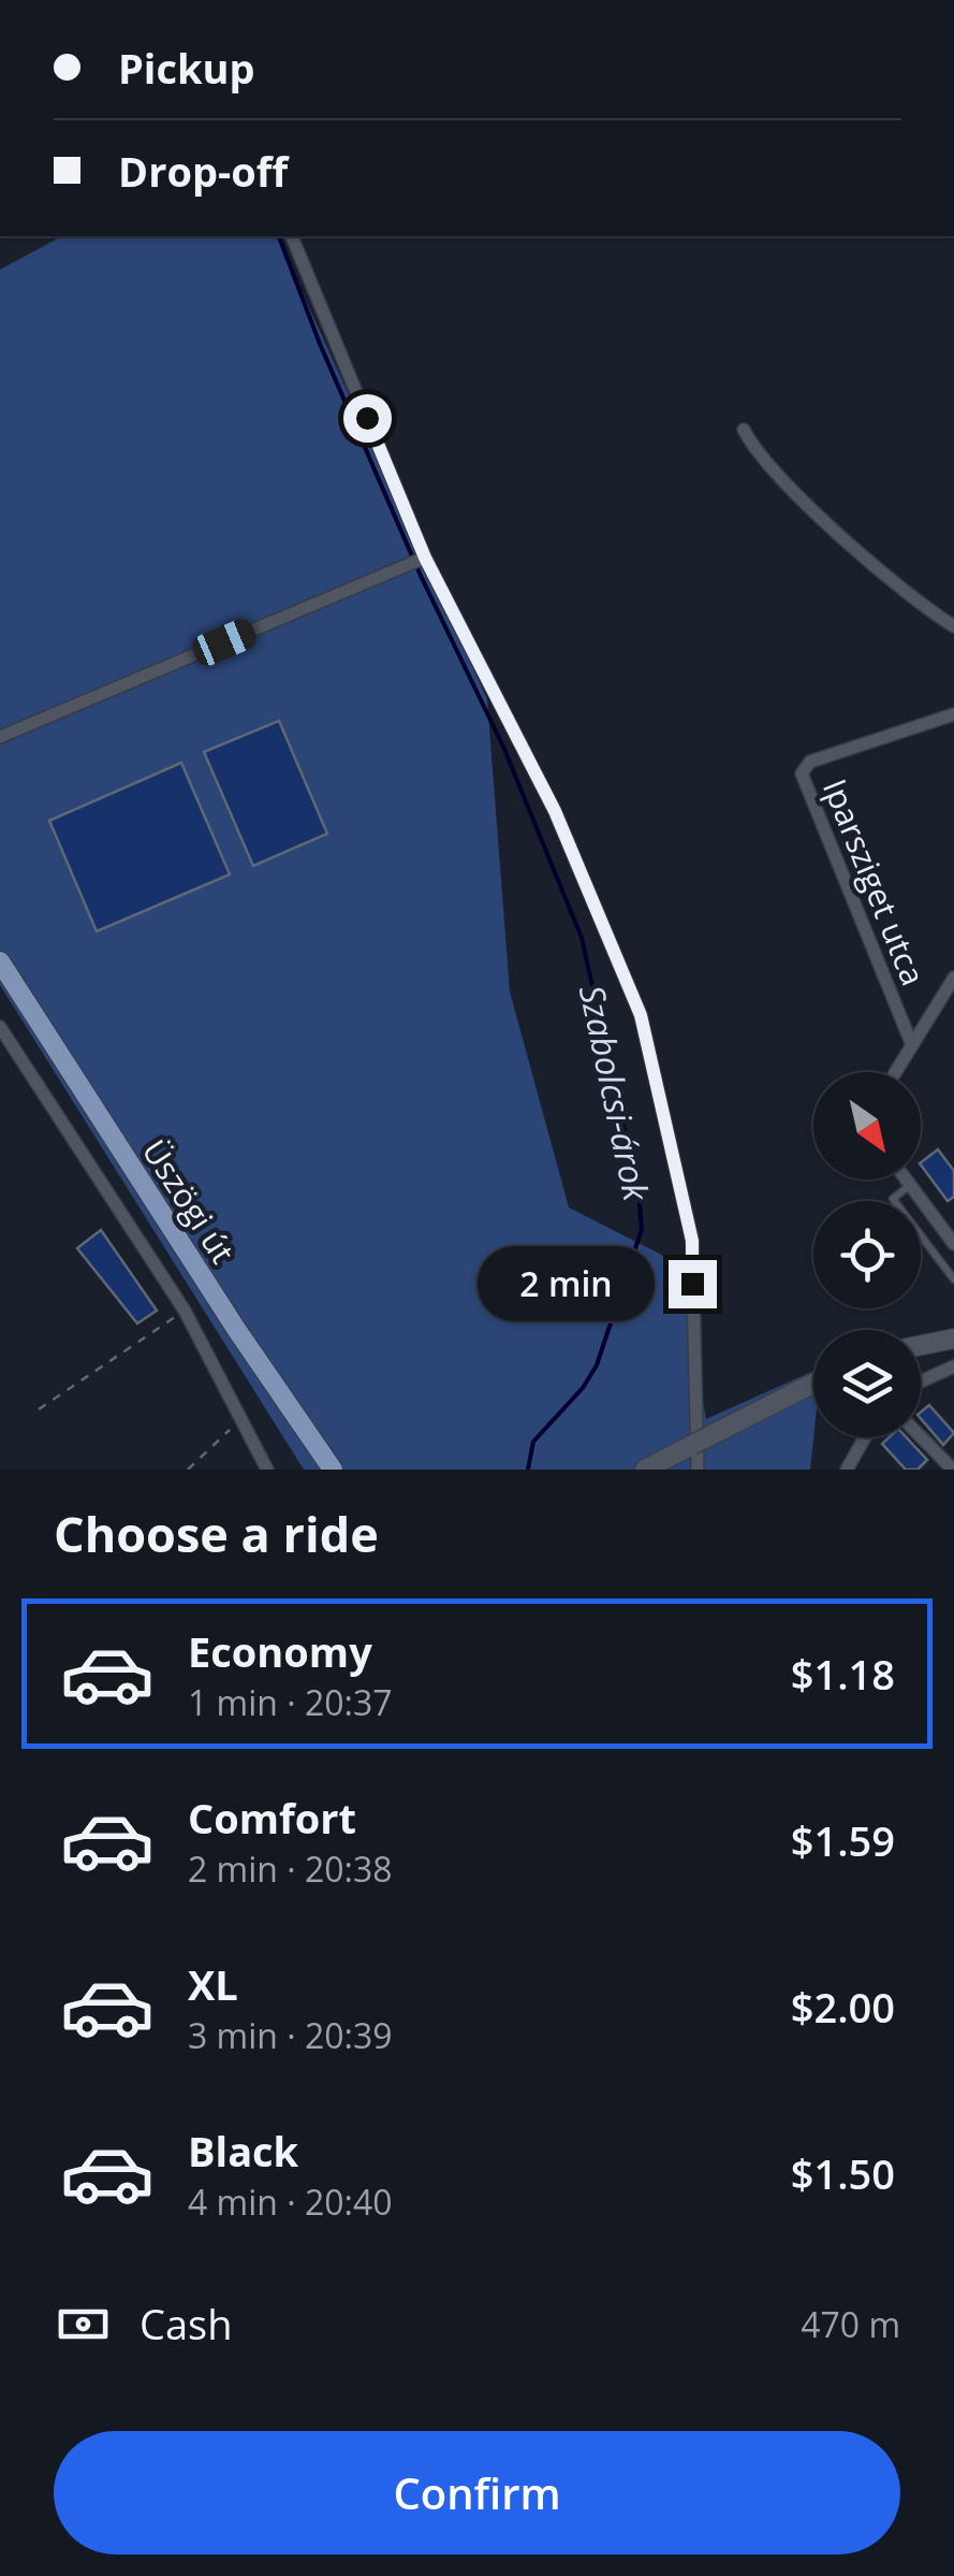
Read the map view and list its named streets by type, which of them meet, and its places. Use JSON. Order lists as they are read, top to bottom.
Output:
{
  "streets": {
    "main road": ["Üszögi út"],
    "street": ["Iparsziget utca"]
  },
  "water": ["Szabolcsi-árok"],
  "north": "bottom right",
  "page": {
    "banner": ["Pickup", "Drop-off"],
    "bubble": "2 min",
    "heading": "Choose a ride",
    "list": [
      {
        "name": "Economy",
        "note": "1 min · 20:37",
        "value": "$1.18"
      },
      {
        "name": "Comfort",
        "note": "2 min · 20:38",
        "value": "$1.59"
      },
      {
        "name": "XL",
        "note": "3 min · 20:39",
        "value": "$2.00"
      },
      {
        "name": "Black",
        "note": "4 min · 20:40",
        "value": "$1.50"
      }
    ],
    "pay": ["Cash", "470 m"],
    "buttons": "Confirm"
  }
}
